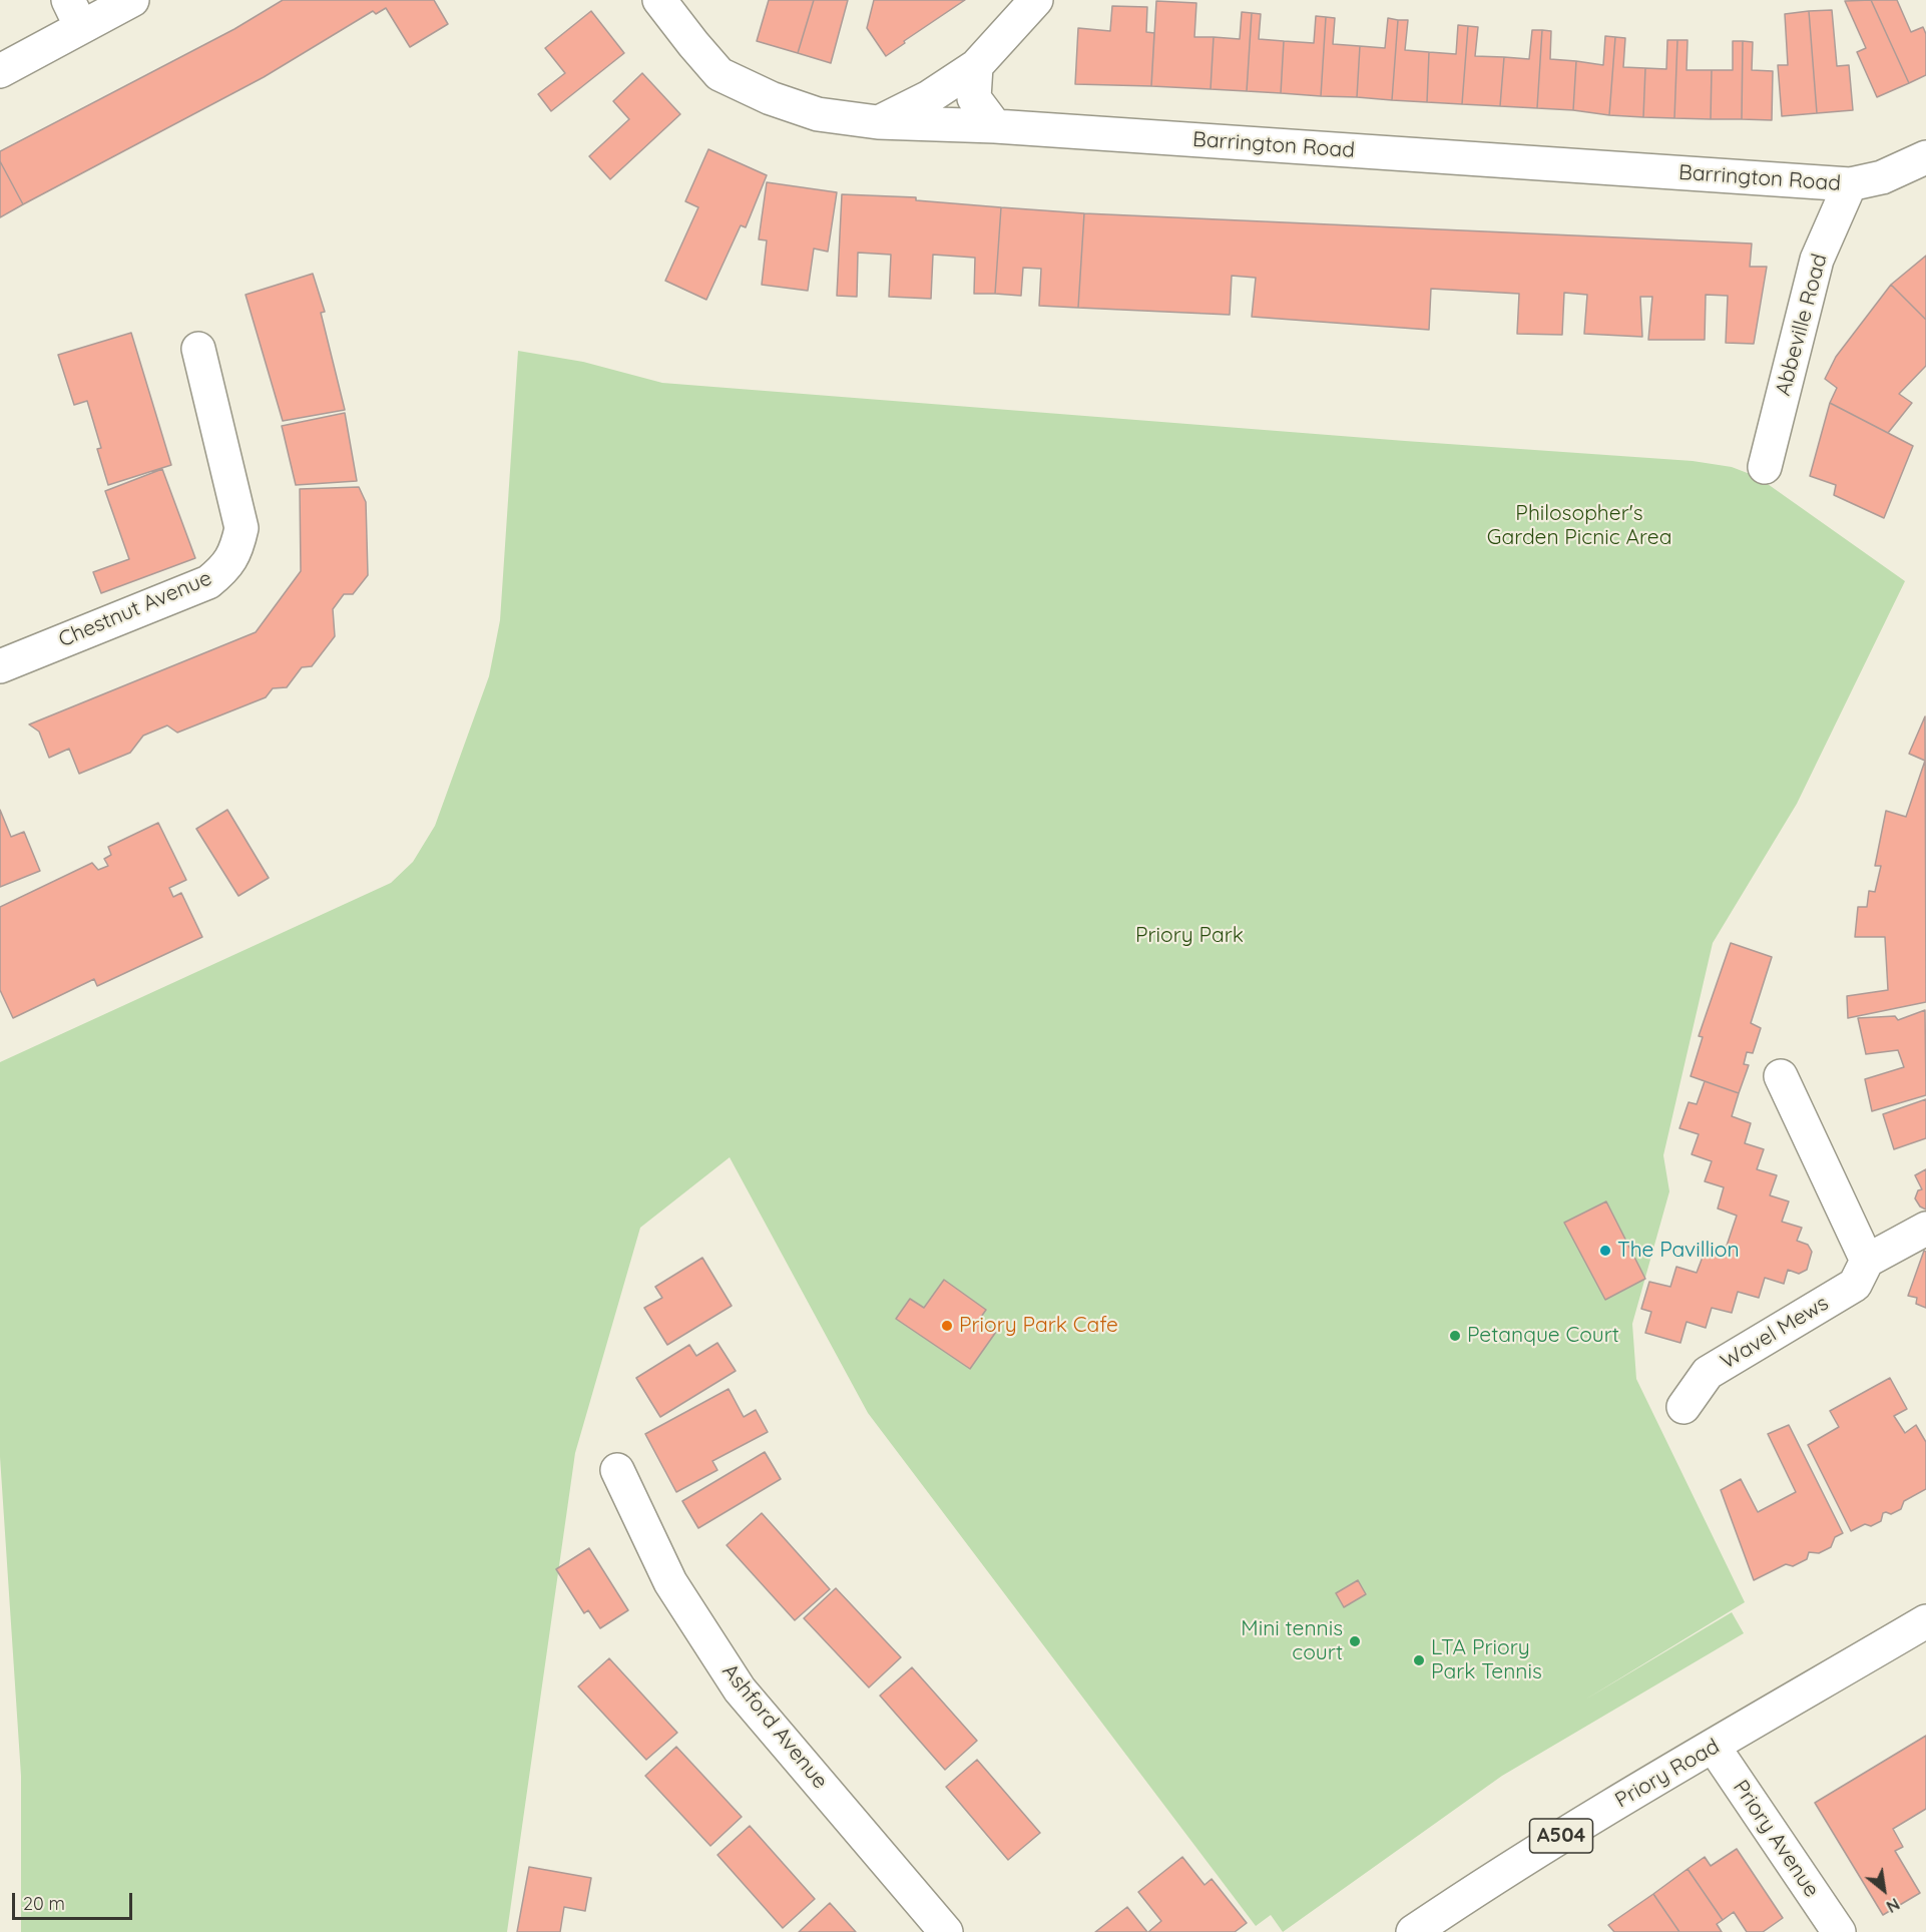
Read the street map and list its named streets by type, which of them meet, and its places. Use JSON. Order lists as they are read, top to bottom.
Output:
{
  "streets": {
    "street": [
      "Barrington Road",
      "Abbeville Road",
      "Chestnut Avenue",
      "Wavel Mews",
      "Ashford Avenue",
      "Priory Road",
      "A504",
      "Priory Avenue"
    ]
  },
  "crossings": [
    ["Barrington Road", "Abbeville Road"],
    ["Priory Road", "Priory Avenue"]
  ],
  "parks": ["Philosopher's Garden Picnic Area", "Priory Park"],
  "places": [
    "The Pavillion",
    "Priory Park Cafe",
    "Petanque Court",
    "Mini tennis court",
    "LTA Priory Park Tennis"
  ],
  "scale_bar": "20 m",
  "north": "bottom right"
}
